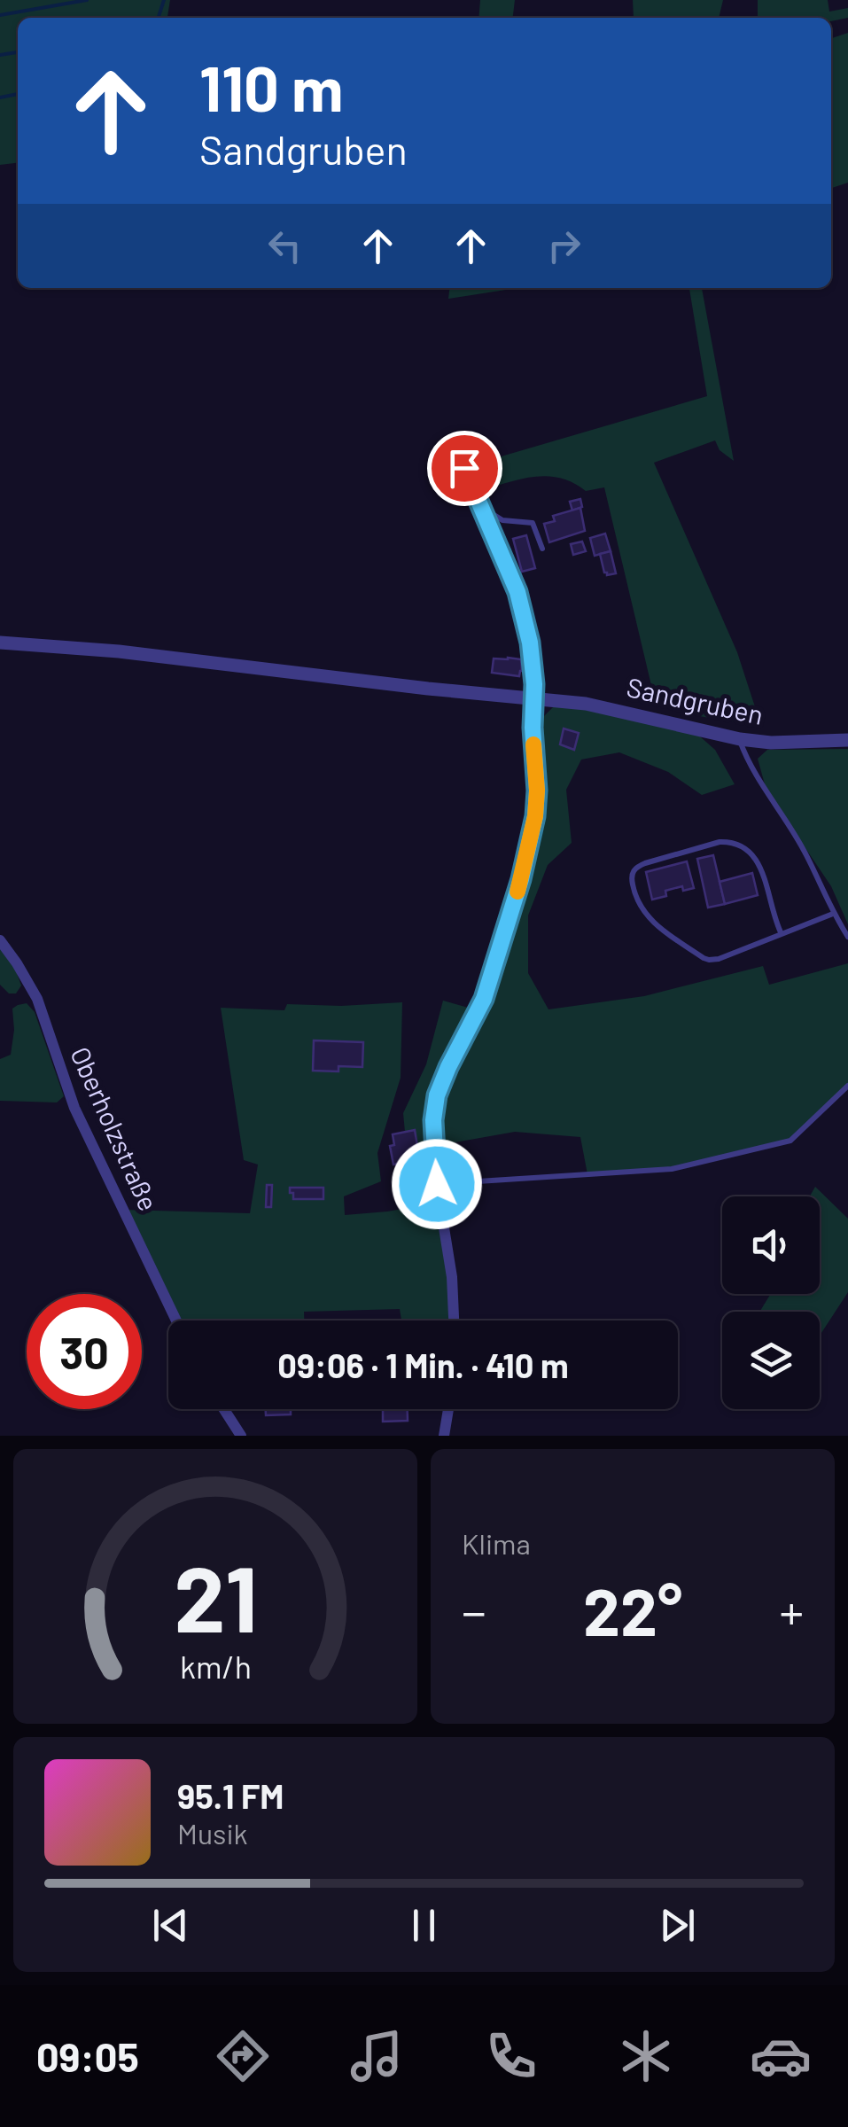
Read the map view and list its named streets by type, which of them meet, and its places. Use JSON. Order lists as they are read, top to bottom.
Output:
{
  "streets": {
    "street": ["Sandgruben", "Oberholzstraße"]
  },
  "page": {
    "turn": ["110 m", "Sandgruben"],
    "limit": "30",
    "trip": "09:06 · 1 Min. · 410 m",
    "tile": "Klima",
    "heat": ["−", "22°", "+"],
    "song": ["95.1 FM", "Musik"],
    "tabs": "09:05",
    "gauge": ["21", "km/h"]
  }
}
